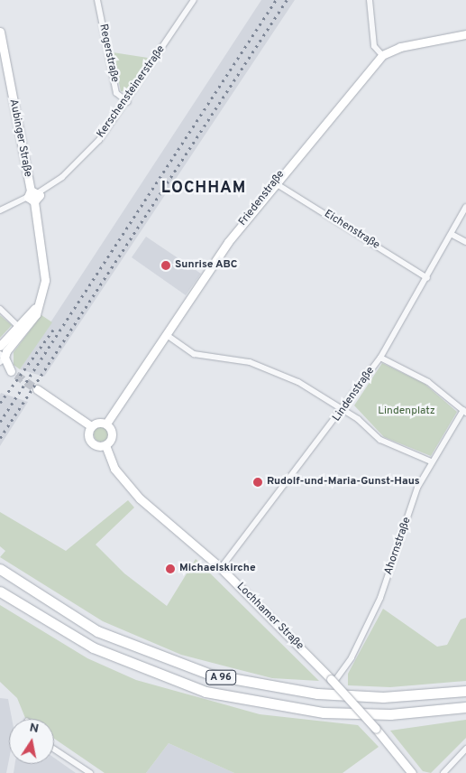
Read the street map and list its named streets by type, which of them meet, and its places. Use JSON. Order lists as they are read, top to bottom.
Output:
{
  "streets": {
    "highway": ["A 96"],
    "street": [
      "Regerstraße",
      "Kerschensteinerstraße",
      "Aubinger Straße",
      "Friedenstraße",
      "Eichenstraße",
      "Lindenstraße",
      "Ahornstraße",
      "Lochhamer Straße"
    ]
  },
  "crossings": [
    ["Regerstraße", "Kerschensteinerstraße"],
    ["Kerschensteinerstraße", "Aubinger Straße"],
    ["Friedenstraße", "Eichenstraße"],
    ["Friedenstraße", "Lochhamer Straße"],
    ["Eichenstraße", "Lindenstraße"],
    ["Lindenstraße", "Lochhamer Straße"],
    ["Ahornstraße", "Lochhamer Straße"]
  ],
  "districts": ["LOCHHAM"],
  "parks": ["Lindenplatz"],
  "places": ["Sunrise ABC", "Rudolf-und-Maria-Gunst-Haus", "Michaelskirche"],
  "north": "top"
}
